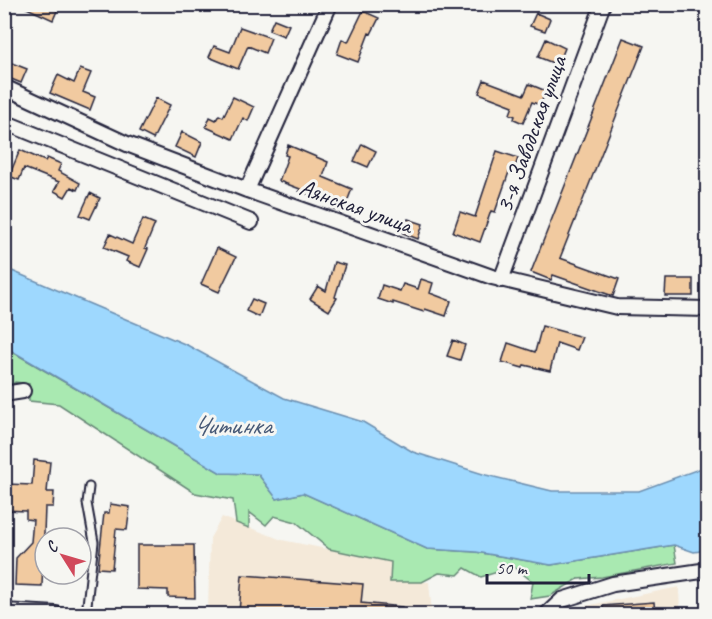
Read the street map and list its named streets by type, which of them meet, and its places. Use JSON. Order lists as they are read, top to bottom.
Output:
{
  "streets": {
    "street": ["3-я Заводская улица", "Аянская улица"]
  },
  "crossings": [
    ["3-я Заводская улица", "Аянская улица"]
  ],
  "water": ["Читинка"],
  "scale_bar": "50 m",
  "north": "top left"
}
